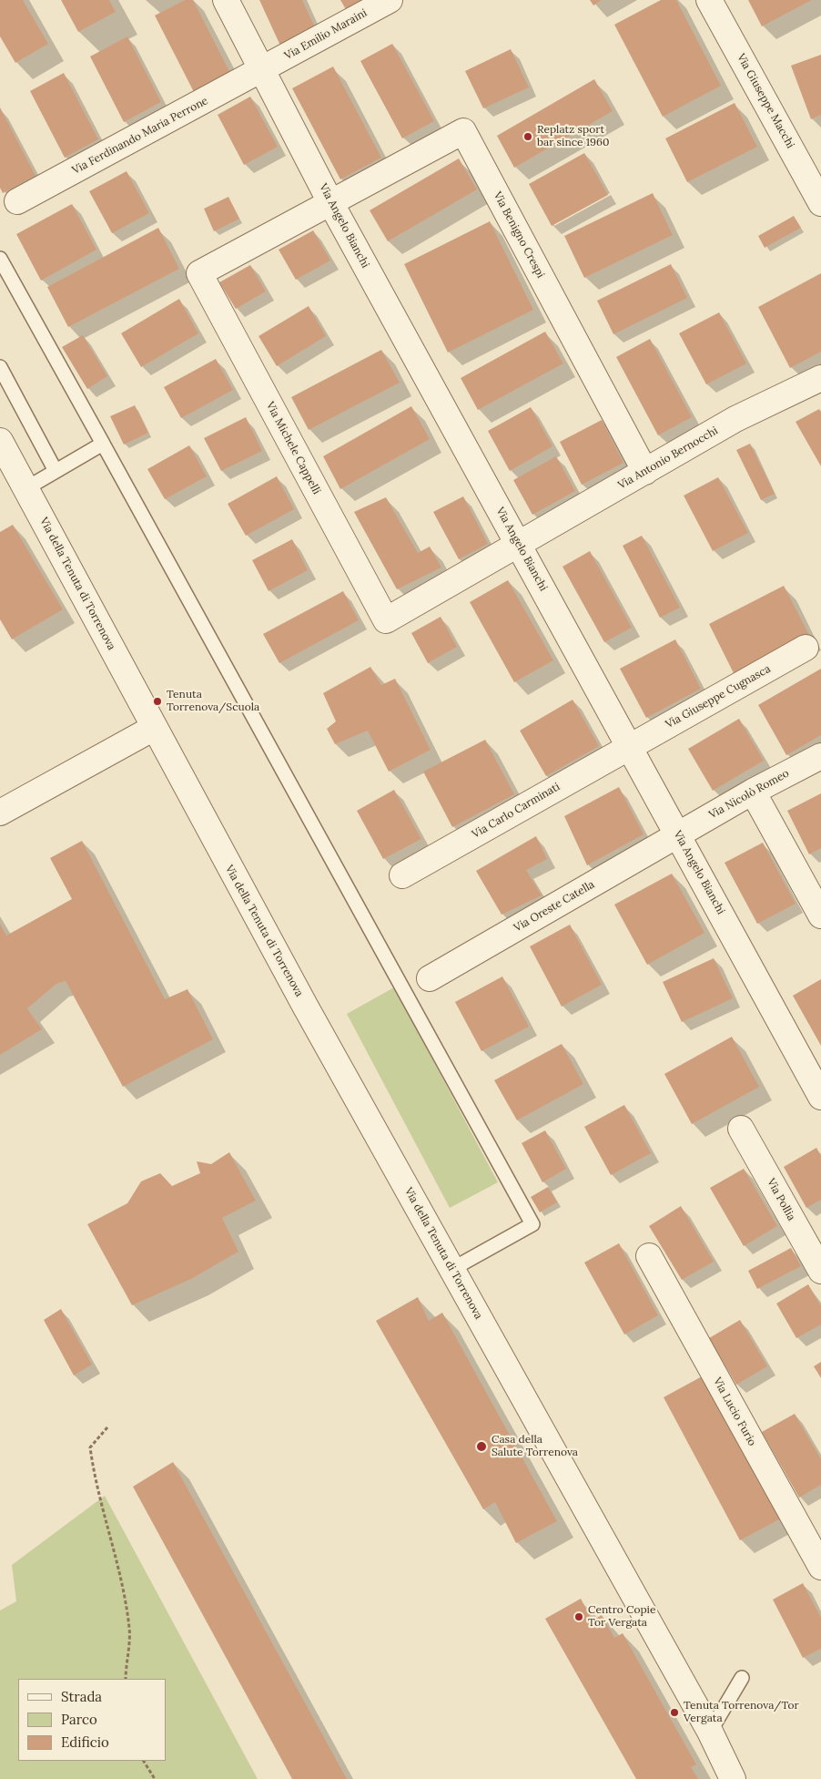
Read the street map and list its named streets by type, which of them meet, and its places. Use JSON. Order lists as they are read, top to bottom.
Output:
{
  "streets": {
    "street": [
      "Via Emilio Maraini",
      "Via Giuseppe Macchi",
      "Via Ferdinando Maria Perrone",
      "Via Angelo Bianchi",
      "Via Benigno Crespi",
      "Via Michele Cappelli",
      "Via Antonio Bernocchi",
      "Via della Tenuta di Torrenova",
      "Via Giuseppe Cugnasca",
      "Via Nicolò Romeo",
      "Via Carlo Carminati",
      "Via Oreste Catella",
      "Via Pollia",
      "Via Lucio Furio"
    ]
  },
  "crossings": [
    ["Via Emilio Maraini", "Via Ferdinando Maria Perrone"],
    ["Via Emilio Maraini", "Via Angelo Bianchi"],
    ["Via Ferdinando Maria Perrone", "Via Angelo Bianchi"],
    ["Via Angelo Bianchi", "Via Benigno Crespi"],
    ["Via Angelo Bianchi", "Via Michele Cappelli"],
    ["Via Angelo Bianchi", "Via Antonio Bernocchi"],
    ["Via Angelo Bianchi", "Via Giuseppe Cugnasca"],
    ["Via Angelo Bianchi", "Via Nicolò Romeo"],
    ["Via Angelo Bianchi", "Via Carlo Carminati"],
    ["Via Angelo Bianchi", "Via Oreste Catella"],
    ["Via Benigno Crespi", "Via Michele Cappelli"],
    ["Via Benigno Crespi", "Via Antonio Bernocchi"],
    ["Via Michele Cappelli", "Via Antonio Bernocchi"],
    ["Via Giuseppe Cugnasca", "Via Carlo Carminati"],
    ["Via Nicolò Romeo", "Via Oreste Catella"]
  ],
  "places": [
    "Replatz sport bar since 1960",
    "Tenuta Torrenova/Scuola",
    "Casa della Salute Torrenova",
    "Centro Copie Tor Vergata",
    "Tenuta Torrenova/Tor Vergata"
  ],
  "legend": ["Strada", "Parco", "Edificio"]
}
